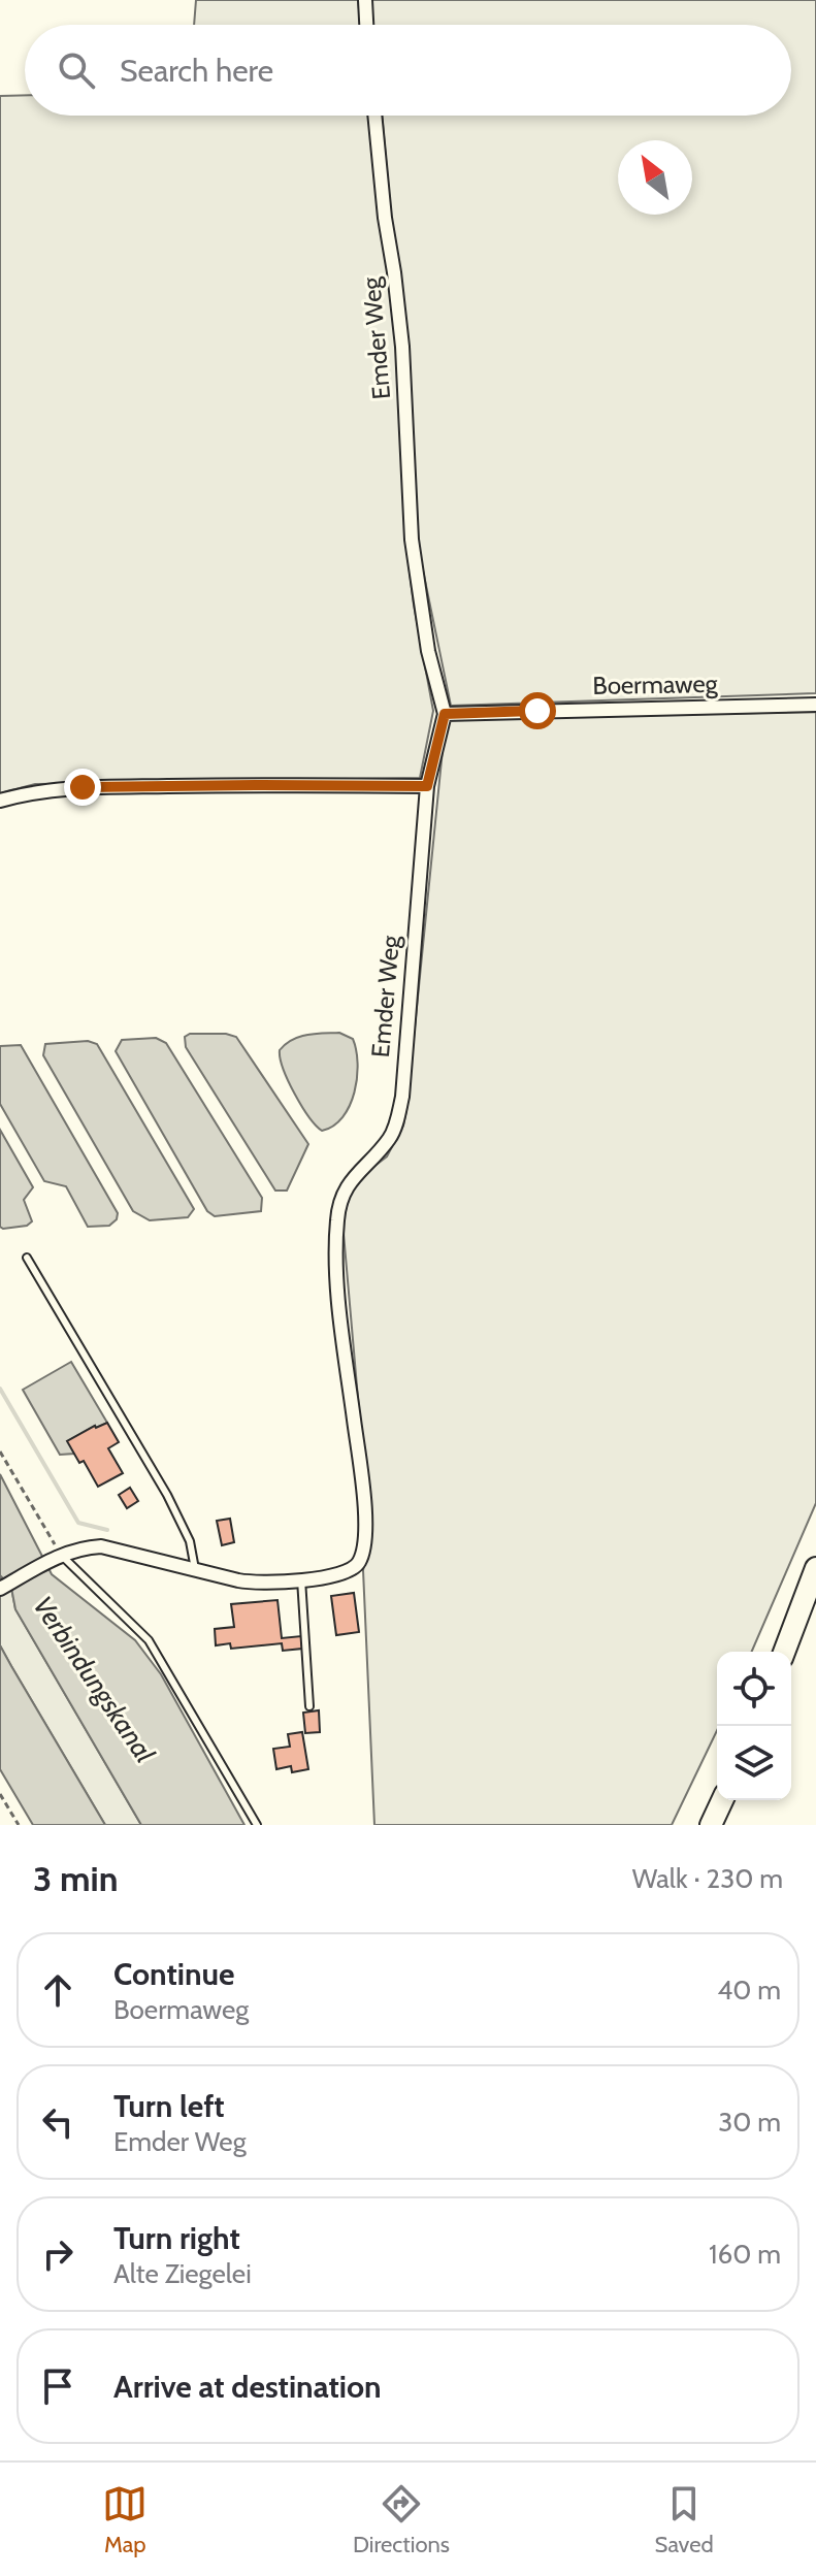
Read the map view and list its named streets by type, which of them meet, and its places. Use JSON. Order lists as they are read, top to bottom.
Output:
{
  "streets": {
    "street": ["Emder Weg", "Boermaweg"]
  },
  "crossings": [
    ["Emder Weg", "Boermaweg"]
  ],
  "water": ["Verbindungskanal"],
  "north": "top left",
  "page": {
    "search": "Search here",
    "heading": ["3 min", "Walk · 230 m"],
    "list": [
      ["Continue", "Boermaweg", "40 m"],
      ["Turn left", "Emder Weg", "30 m"],
      ["Turn right", "Alte Ziegelei", "160 m"],
      "Arrive at destination"
    ],
    "nav": ["Map", "Directions", "Saved"]
  }
}
